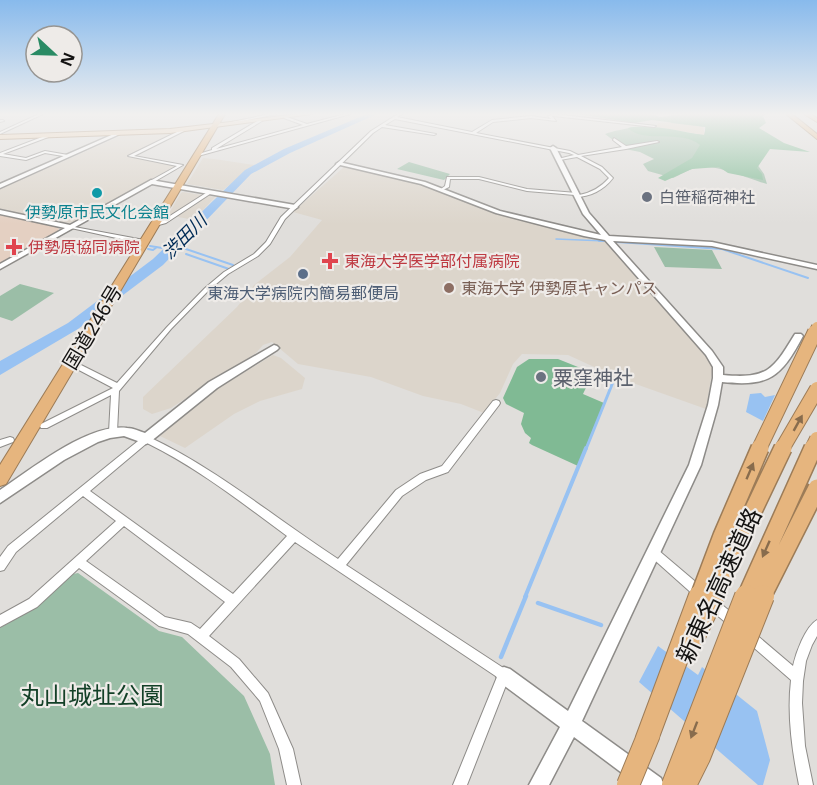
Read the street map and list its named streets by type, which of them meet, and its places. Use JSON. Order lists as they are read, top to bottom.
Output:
{
  "streets": {
    "highway": ["国道246号", "新東名高速道路"]
  },
  "water": ["渋田川"],
  "parks": ["丸山城址公園"],
  "places": {
    "other": [
      "伊勢原市民文化会館",
      "白笹稲荷神社",
      "東海大学病院内簡易郵便局",
      "東海大学 伊勢原キャンパス",
      "粟窪神社"
    ],
    "health": ["伊勢原協同病院", "東海大学医学部付属病院"]
  },
  "north": "right"
}
